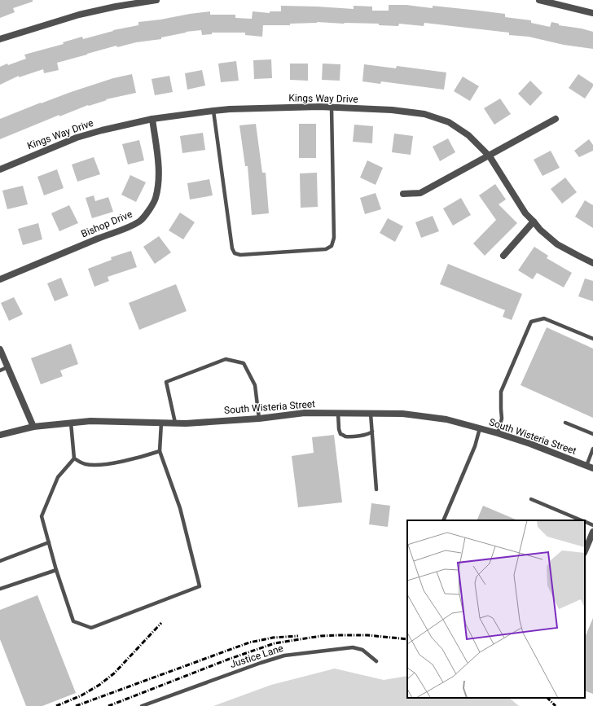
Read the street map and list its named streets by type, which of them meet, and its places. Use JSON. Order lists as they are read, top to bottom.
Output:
{
  "streets": {
    "street": ["Kings Way Drive", "Bishop Drive", "South Wisteria Street"],
    "lane": ["Justice Lane"]
  },
  "crossings": [
    ["Kings Way Drive", "Bishop Drive"]
  ]
}
